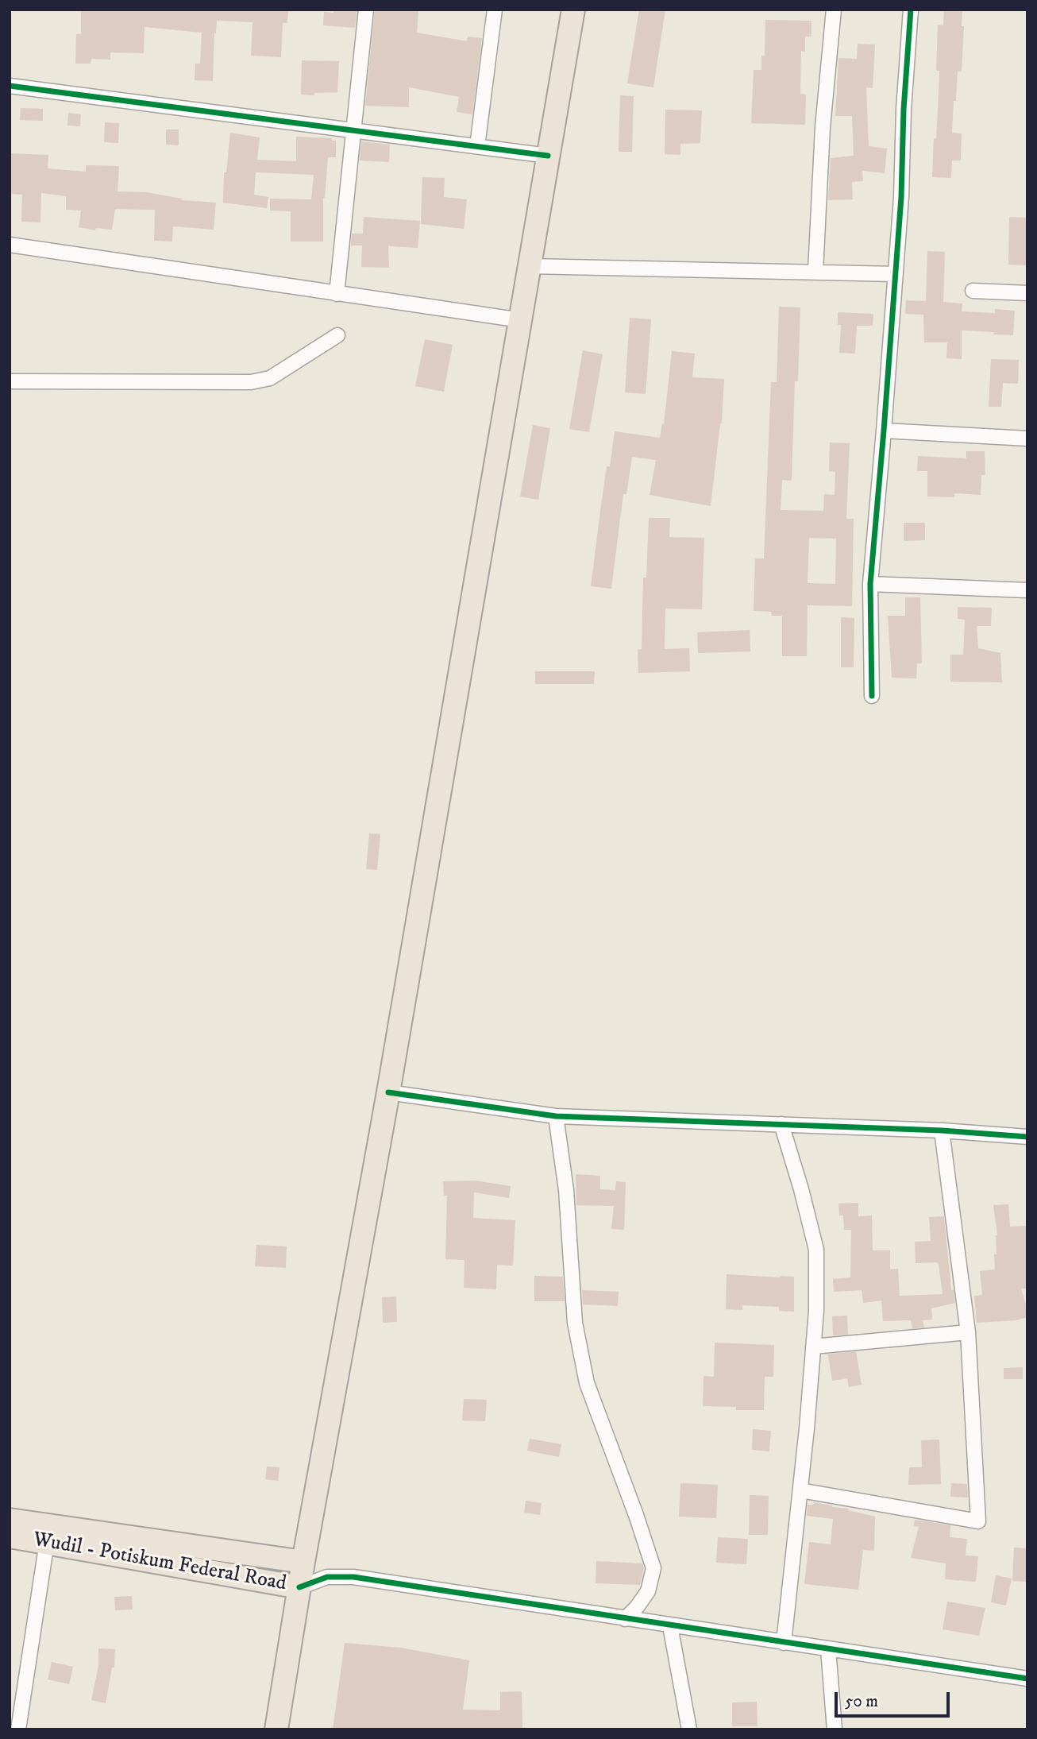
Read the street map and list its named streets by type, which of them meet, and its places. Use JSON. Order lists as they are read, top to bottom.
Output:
{
  "streets": {
    "main road": ["Wudil - Potiskum Federal Road"]
  },
  "scale_bar": "50 m"
}
